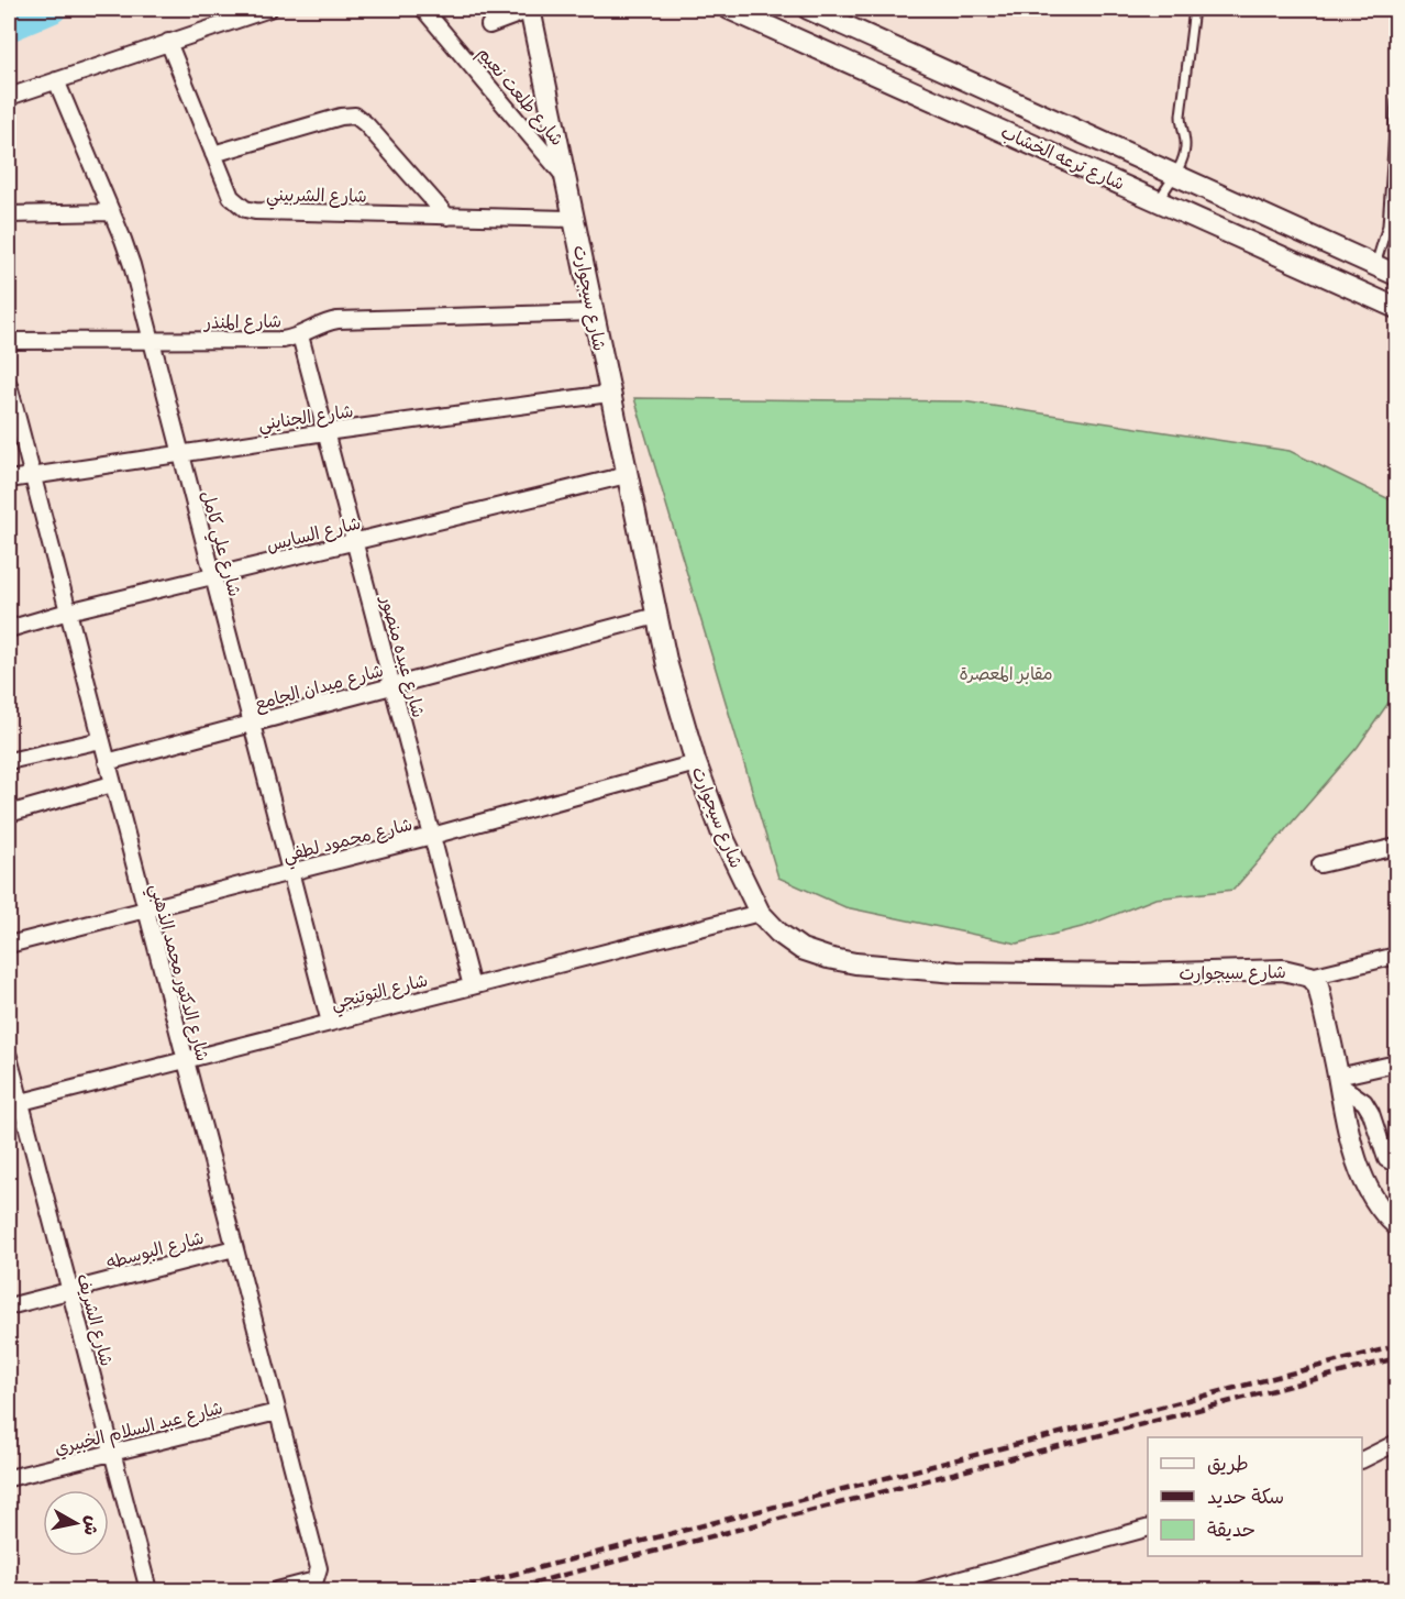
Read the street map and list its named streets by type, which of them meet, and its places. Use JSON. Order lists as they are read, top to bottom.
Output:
{
  "streets": {
    "street": [
      "شارع طلعت نعيم",
      "شارع ترعه الخشاب",
      "شارع الشربيني",
      "شارع سيجوارت",
      "شارع المنذر",
      "شارع الجنايني",
      "شارع السايس",
      "شارع علي كامل",
      "شارع عبده منصور",
      "شارع ميدان الجامع",
      "شارع محمود لطفي",
      "شارع الدكتور محمد الذهبي",
      "شارع التوتنجي",
      "شارع البوسطه",
      "شارع الشريف",
      "شارع عبد السلام الخبيري"
    ]
  },
  "crossings": [
    ["شارع طلعت نعيم", "شارع سيجوارت"],
    ["شارع الشربيني", "شارع سيجوارت"],
    ["شارع سيجوارت", "شارع المنذر"],
    ["شارع سيجوارت", "شارع الجنايني"],
    ["شارع سيجوارت", "شارع السايس"],
    ["شارع سيجوارت", "شارع ميدان الجامع"],
    ["شارع سيجوارت", "شارع محمود لطفي"],
    ["شارع سيجوارت", "شارع التوتنجي"],
    ["شارع المنذر", "شارع علي كامل"],
    ["شارع المنذر", "شارع عبده منصور"],
    ["شارع الجنايني", "شارع علي كامل"],
    ["شارع الجنايني", "شارع عبده منصور"],
    ["شارع الجنايني", "شارع الدكتور محمد الذهبي"],
    ["شارع السايس", "شارع علي كامل"],
    ["شارع السايس", "شارع عبده منصور"],
    ["شارع السايس", "شارع الدكتور محمد الذهبي"],
    ["شارع علي كامل", "شارع ميدان الجامع"],
    ["شارع علي كامل", "شارع محمود لطفي"],
    ["شارع علي كامل", "شارع التوتنجي"],
    ["شارع عبده منصور", "شارع ميدان الجامع"],
    ["شارع عبده منصور", "شارع محمود لطفي"],
    ["شارع عبده منصور", "شارع التوتنجي"],
    ["شارع ميدان الجامع", "شارع الدكتور محمد الذهبي"],
    ["شارع محمود لطفي", "شارع الدكتور محمد الذهبي"],
    ["شارع الدكتور محمد الذهبي", "شارع التوتنجي"],
    ["شارع الدكتور محمد الذهبي", "شارع البوسطه"],
    ["شارع الدكتور محمد الذهبي", "شارع عبد السلام الخبيري"],
    ["شارع التوتنجي", "شارع الشريف"],
    ["شارع البوسطه", "شارع الشريف"],
    ["شارع الشريف", "شارع عبد السلام الخبيري"]
  ],
  "parks": ["مقابر المعصرة"],
  "legend": ["طريق", "سكة حديد", "حديقة"],
  "north": "right"
}
